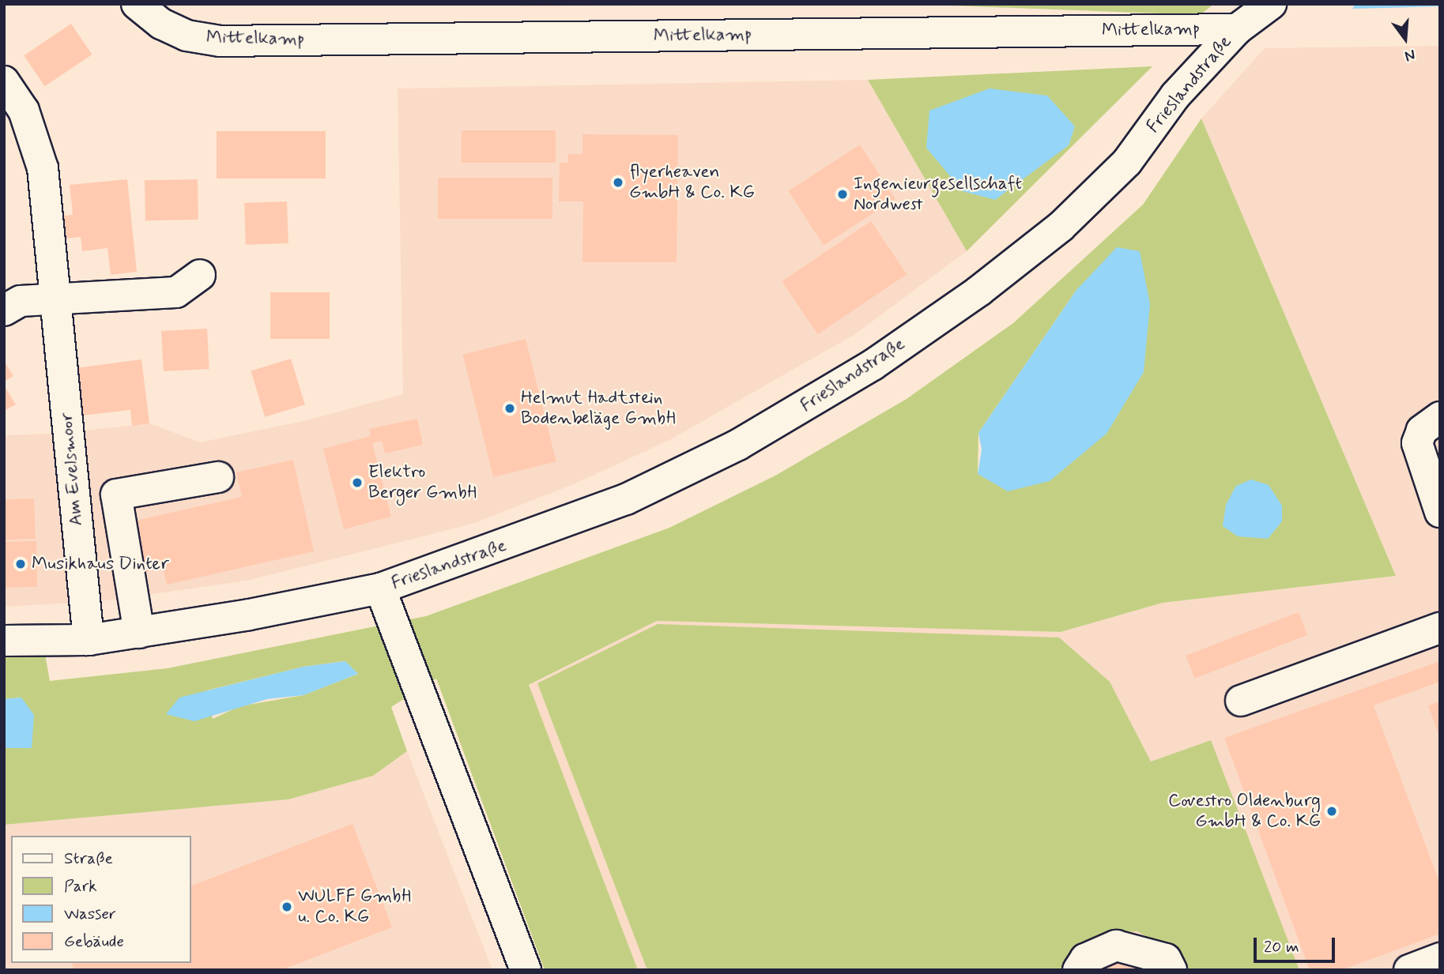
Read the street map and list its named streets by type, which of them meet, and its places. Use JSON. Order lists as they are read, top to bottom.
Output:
{
  "streets": {
    "street": ["Mittelkamp", "Frieslandstraße", "Am Evelsmoor"]
  },
  "crossings": [
    ["Mittelkamp", "Frieslandstraße"],
    ["Frieslandstraße", "Am Evelsmoor"]
  ],
  "places": [
    "flyerheaven GmbH & Co. KG",
    "Ingenieurgesellschaft Nordwest",
    "Helmut Hadtstein Bodenbeläge GmbH",
    "Elektro Berger GmbH",
    "Musikhaus Dinter",
    "Covestro Oldenburg GmbH & Co. KG",
    "WULFF GmbH u. Co. KG"
  ],
  "legend": [
    "Straße",
    "Park",
    "Wasser",
    "Gebäude"
  ],
  "scale_bar": "20 m",
  "north": "bottom"
}
